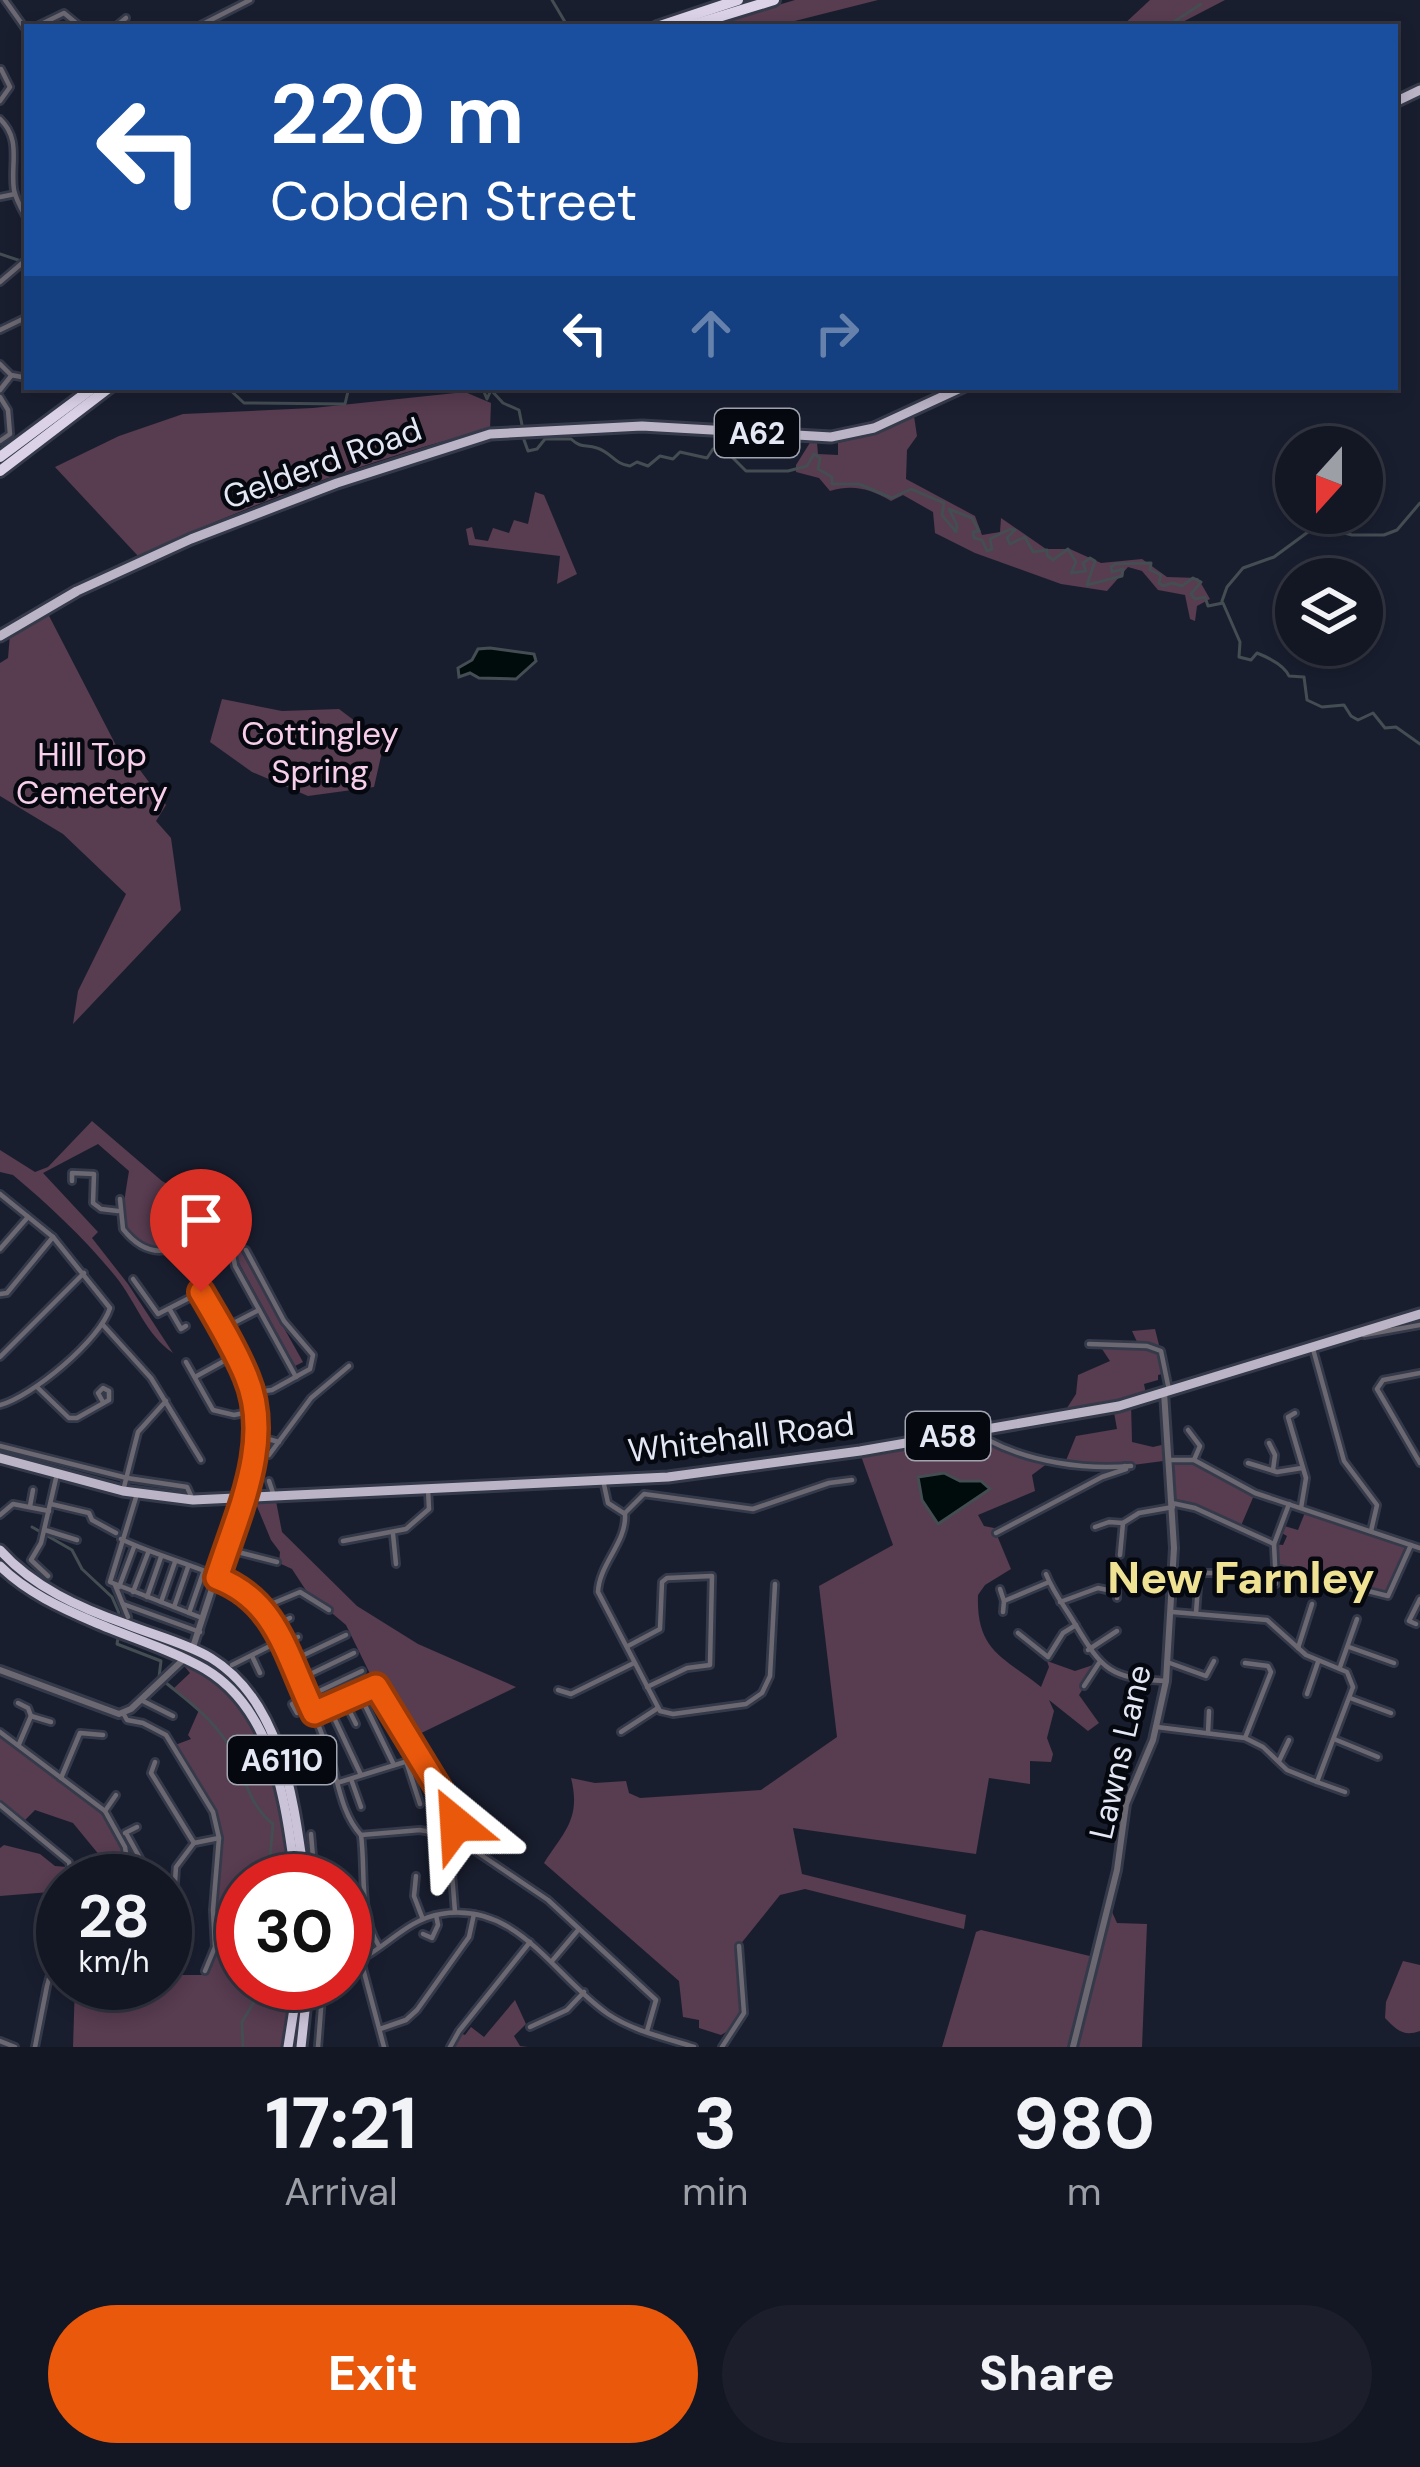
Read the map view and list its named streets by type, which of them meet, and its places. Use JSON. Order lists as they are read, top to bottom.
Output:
{
  "streets": {
    "highway": ["A6110"],
    "main road": [
      "A62",
      "Gelderd Road",
      "A58",
      "Whitehall Road"
    ],
    "street": ["Lawns Lane"]
  },
  "crossings": [
    ["Whitehall Road", "Lawns Lane"]
  ],
  "districts": ["New Farnley"],
  "parks": ["Cottingley Spring", "Hill Top Cemetery"],
  "north": "bottom",
  "page": {
    "turn": ["220 m", "Cobden Street"],
    "speed": "28 km/h",
    "limit": "30",
    "eta": [
      "17:21",
      "Arrival",
      "3",
      "min",
      "980",
      "m"
    ],
    "buttons": ["Exit", "Share"]
  }
}
